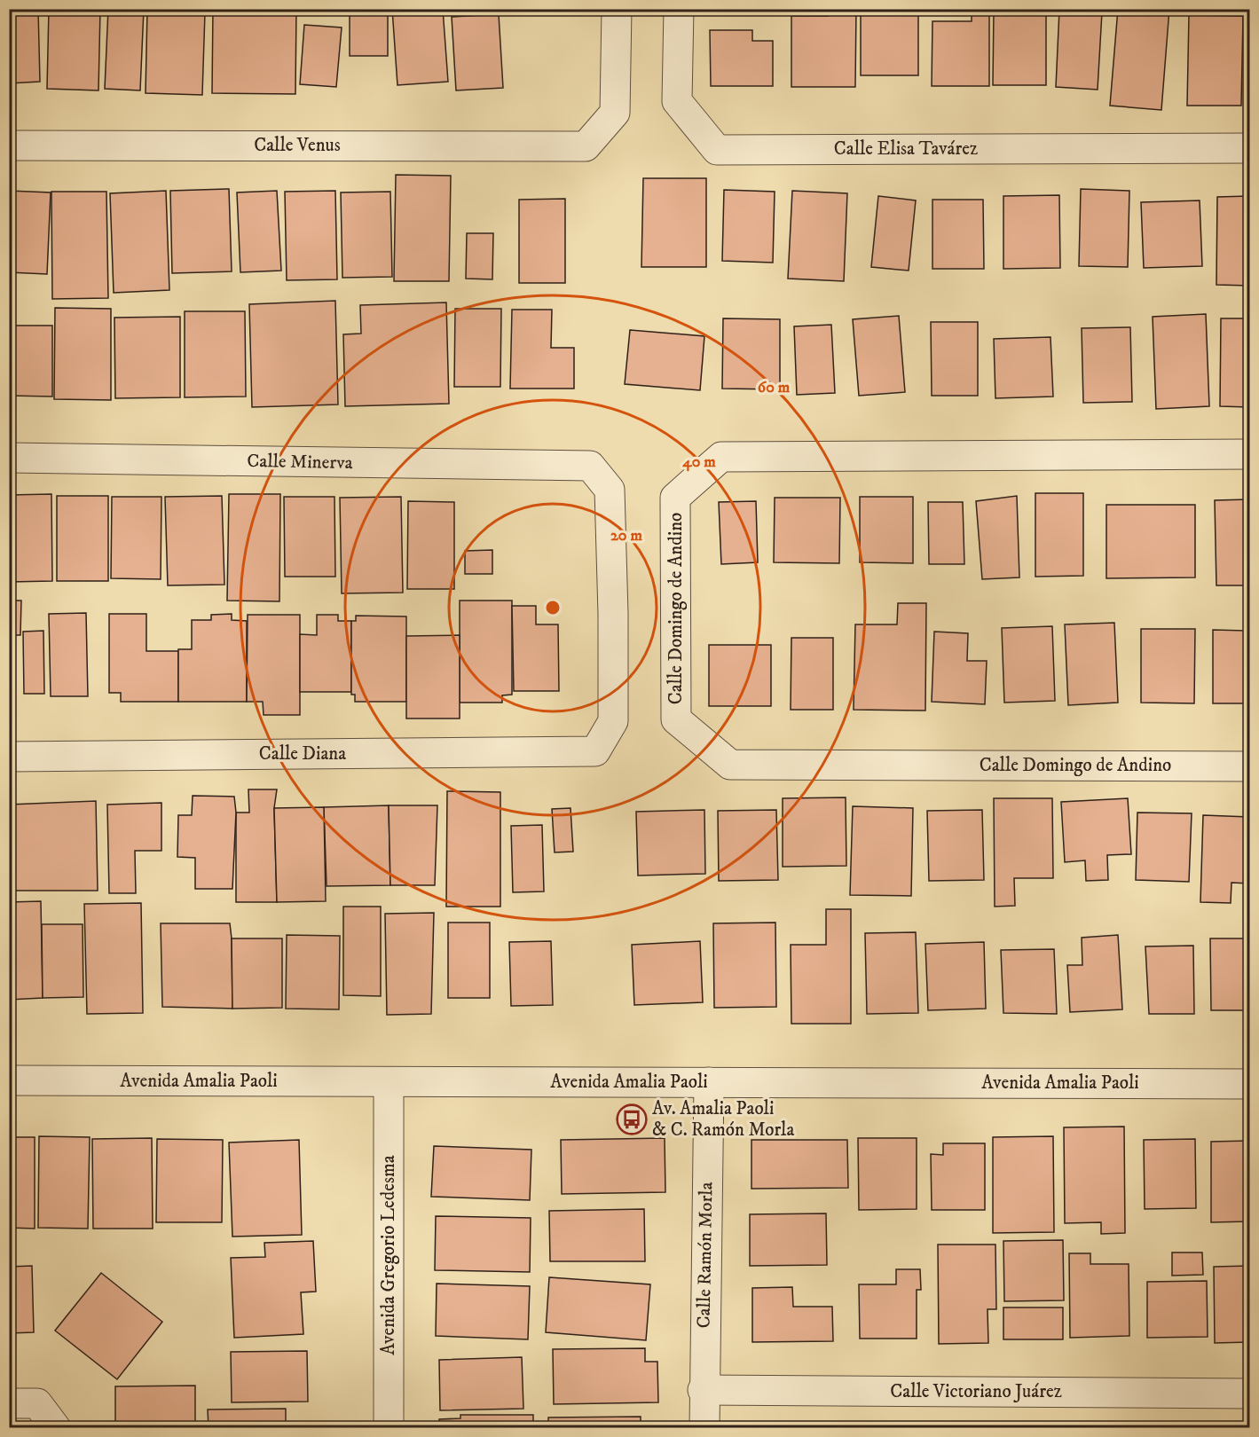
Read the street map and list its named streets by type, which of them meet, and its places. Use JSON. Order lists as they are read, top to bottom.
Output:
{
  "streets": {
    "street": [
      "Calle Venus",
      "Calle Elisa Tavárez",
      "Calle Minerva",
      "Calle Domingo de Andino",
      "Calle Diana",
      "Avenida Amalia Paoli",
      "Avenida Gregorio Ledesma",
      "Calle Ramón Morla",
      "Calle Victoriano Juárez"
    ]
  },
  "crossings": [
    ["Calle Minerva", "Calle Diana"],
    ["Avenida Amalia Paoli", "Avenida Gregorio Ledesma"],
    ["Avenida Amalia Paoli", "Calle Ramón Morla"],
    ["Calle Ramón Morla", "Calle Victoriano Juárez"]
  ],
  "places": {
    "bus stop": ["Av. Amalia Paoli & C. Ramón Morla"]
  },
  "rings": ["60 m", "40 m", "20 m"]
}
